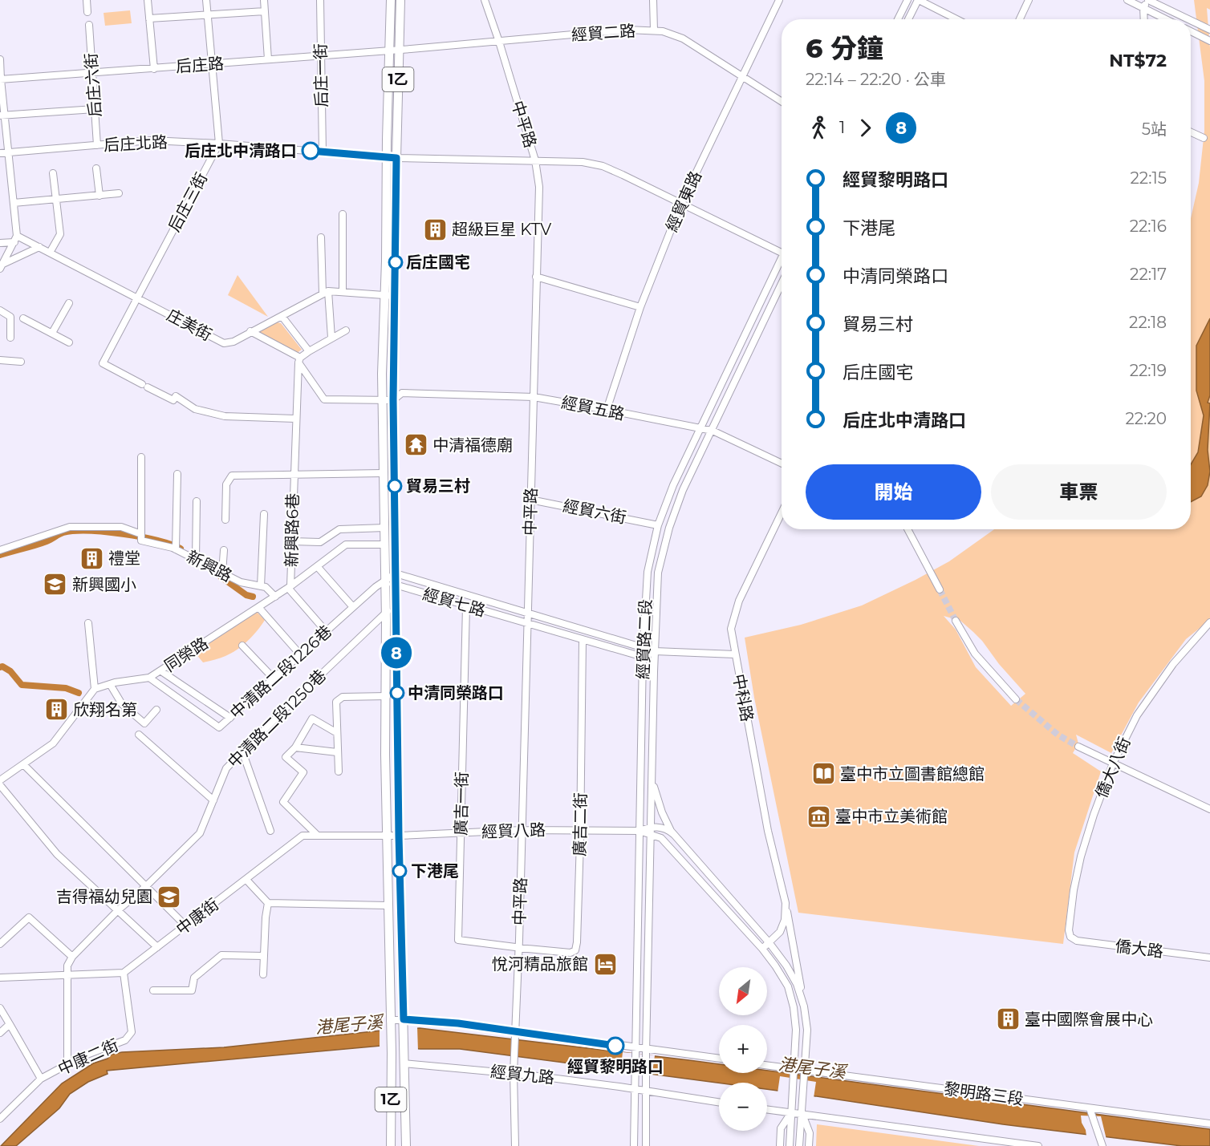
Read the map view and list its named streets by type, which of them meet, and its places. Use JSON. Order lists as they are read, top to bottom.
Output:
{
  "streets": {
    "main road": ["1乙"],
    "street": [
      "經貿二路",
      "后庄路",
      "后庄一街",
      "后庄六街",
      "中平路",
      "后庄北路",
      "經貿東路",
      "后庄三街",
      "庄美街",
      "經貿五路",
      "經貿六街",
      "新興路6巷",
      "新興路",
      "經貿七路",
      "經貿路二段",
      "同榮路",
      "中清路二段1226巷",
      "中科路",
      "中清路二段1250巷",
      "僑大八街",
      "廣吉一街",
      "廣吉二街",
      "經貿八路",
      "中康街",
      "僑大路",
      "中康二街",
      "經貿九路",
      "黎明路三段"
    ]
  },
  "crossings": [
    ["經貿二路", "后庄路"],
    ["經貿二路", "1乙"],
    ["經貿二路", "中平路"],
    ["經貿二路", "經貿東路"],
    ["后庄路", "后庄一街"],
    ["后庄路", "1乙"],
    ["后庄路", "后庄六街"],
    ["后庄一街", "后庄北路"],
    ["1乙", "后庄北路"],
    ["1乙", "經貿五路"],
    ["1乙", "經貿七路"],
    ["1乙", "同榮路"],
    ["1乙", "中清路二段1226巷"],
    ["1乙", "中清路二段1250巷"],
    ["1乙", "經貿八路"],
    ["1乙", "中康街"],
    ["1乙", "經貿九路"],
    ["后庄六街", "后庄北路"],
    ["中平路", "后庄北路"],
    ["中平路", "經貿五路"],
    ["中平路", "經貿六街"],
    ["中平路", "經貿七路"],
    ["中平路", "廣吉一街"],
    ["中平路", "廣吉二街"],
    ["中平路", "經貿八路"],
    ["中平路", "經貿九路"],
    ["后庄北路", "經貿東路"],
    ["后庄北路", "后庄三街"],
    ["經貿東路", "經貿五路"],
    ["后庄三街", "庄美街"],
    ["后庄三街", "新興路6巷"],
    ["經貿五路", "經貿路二段"],
    ["經貿六街", "經貿路二段"],
    ["新興路6巷", "同榮路"],
    ["新興路", "同榮路"],
    ["經貿七路", "經貿路二段"],
    ["經貿七路", "中清路二段1226巷"],
    ["經貿七路", "中科路"],
    ["經貿七路", "廣吉一街"],
    ["經貿七路", "廣吉二街"],
    ["經貿路二段", "經貿八路"],
    ["經貿路二段", "經貿九路"],
    ["同榮路", "中清路二段1226巷"],
    ["中科路", "經貿八路"],
    ["中科路", "黎明路三段"],
    ["中清路二段1250巷", "中康二街"],
    ["僑大八街", "僑大路"],
    ["廣吉一街", "廣吉二街"],
    ["廣吉一街", "經貿八路"],
    ["廣吉二街", "經貿八路"],
    ["經貿八路", "中康街"],
    ["中康街", "中康二街"]
  ],
  "water": ["港尾子溪"],
  "places": {
    "other": [
      "后庄北中清路口",
      "后庄國宅",
      "貿易三村",
      "中清同榮路口",
      "下港尾",
      "經貿黎明路口"
    ],
    "building": [
      "超級巨星 KTV",
      "禮堂",
      "欣翔名第",
      "臺中國際會展中心"
    ],
    "temple": ["中清福德廟"],
    "school or university": ["新興國小", "吉得福幼兒園"],
    "library": ["臺中市立圖書館總館"],
    "museum": ["臺中市立美術館"],
    "hotel": ["悅河精品旅館"]
  },
  "lines": ["bus line 8"],
  "north": "bottom left",
  "page": {
    "on_map": "8",
    "heading": ["6 分鐘", "22:14 – 22:20 · 公車", "NT$72"],
    "legs": ["1", "8", "5站"],
    "list": [
      {
        "name": "經貿黎明路口",
        "value": "22:15"
      },
      {
        "name": "下港尾",
        "value": "22:16"
      },
      {
        "name": "中清同榮路口",
        "value": "22:17"
      },
      {
        "name": "貿易三村",
        "value": "22:18"
      },
      {
        "name": "后庄國宅",
        "value": "22:19"
      },
      {
        "name": "后庄北中清路口",
        "value": "22:20"
      }
    ],
    "buttons": ["開始", "車票"],
    "map_buttons": ["+", "−"]
  }
}
